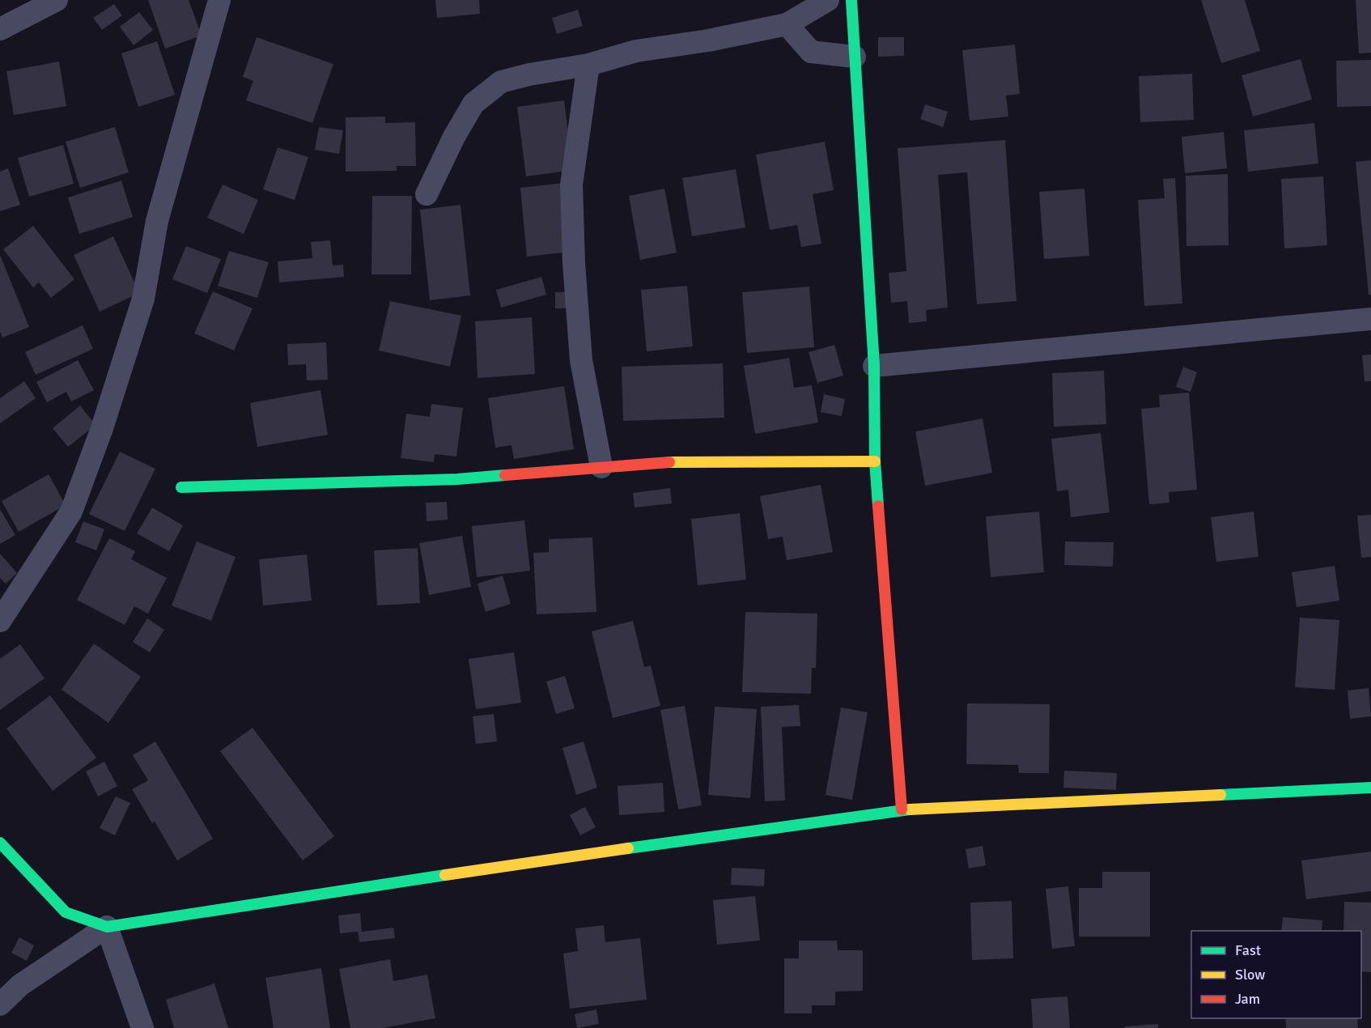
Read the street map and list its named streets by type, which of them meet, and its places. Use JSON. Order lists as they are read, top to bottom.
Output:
{
  "legend": ["Fast", "Slow", "Jam"]
}
